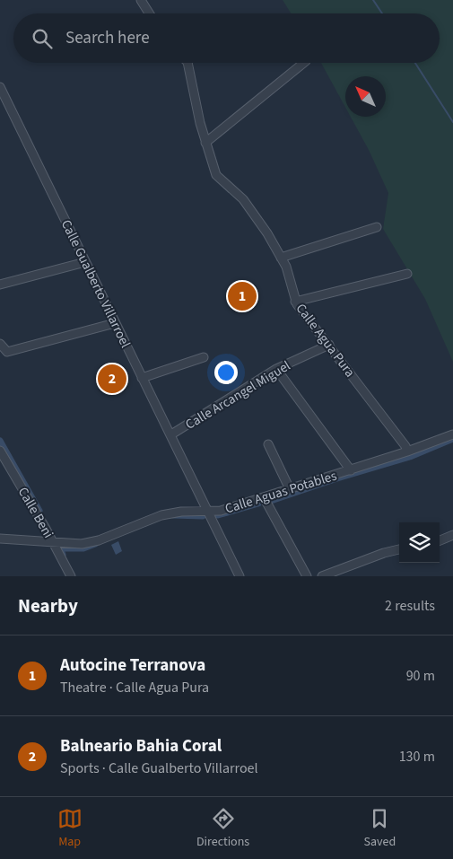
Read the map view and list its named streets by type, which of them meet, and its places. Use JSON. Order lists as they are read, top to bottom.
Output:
{
  "streets": {
    "street": [
      "Calle Gualberto Villarroel",
      "Calle Agua Pura",
      "Calle Arcangel Miguel",
      "Calle Aguas Potables",
      "Calle Beni"
    ]
  },
  "crossings": [
    ["Calle Gualberto Villarroel", "Calle Arcangel Miguel"],
    ["Calle Gualberto Villarroel", "Calle Aguas Potables"],
    ["Calle Agua Pura", "Calle Arcangel Miguel"],
    ["Calle Agua Pura", "Calle Aguas Potables"],
    ["Calle Aguas Potables", "Calle Beni"]
  ],
  "north": "top left",
  "page": {
    "search": "Search here",
    "pins": ["1", "2"],
    "heading": ["Nearby", "2 results"],
    "list": [
      {
        "mark": "1",
        "name": "Autocine Terranova",
        "note": "Theatre · Calle Agua Pura",
        "value": "90 m"
      },
      {
        "mark": "2",
        "name": "Balneario Bahia Coral",
        "note": "Sports · Calle Gualberto Villarroel",
        "value": "130 m"
      }
    ],
    "nav": ["Map", "Directions", "Saved"]
  }
}
